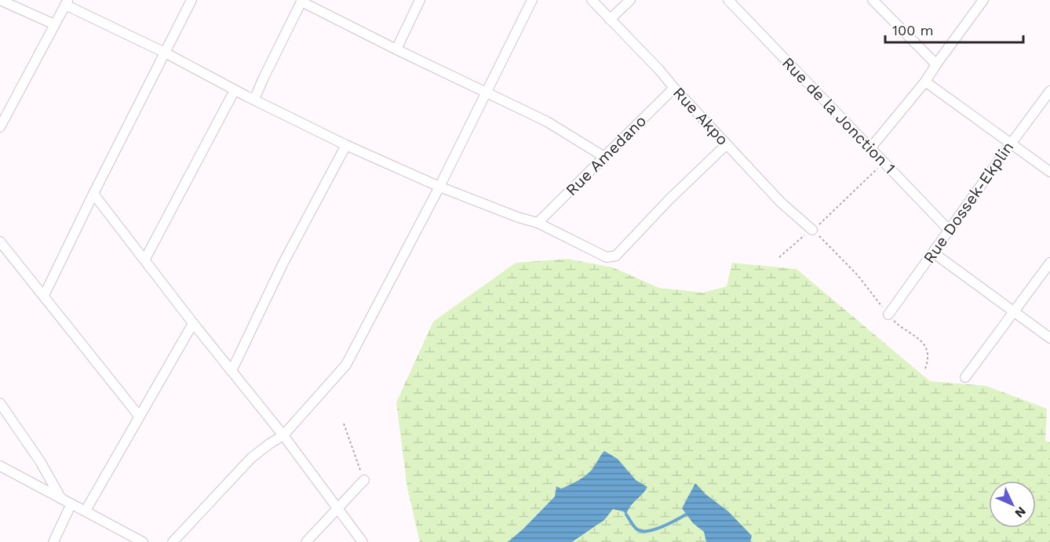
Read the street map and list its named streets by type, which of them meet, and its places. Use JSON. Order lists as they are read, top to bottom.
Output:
{
  "streets": {
    "street": [
      "Rue de la Jonction 1",
      "Rue Akpo",
      "Rue Amedano",
      "Rue Dossek-Ekplin"
    ]
  },
  "crossings": [
    ["Rue de la Jonction 1", "Rue Dossek-Ekplin"],
    ["Rue Akpo", "Rue Amedano"]
  ],
  "scale_bar": "100 m",
  "north": "bottom right"
}
